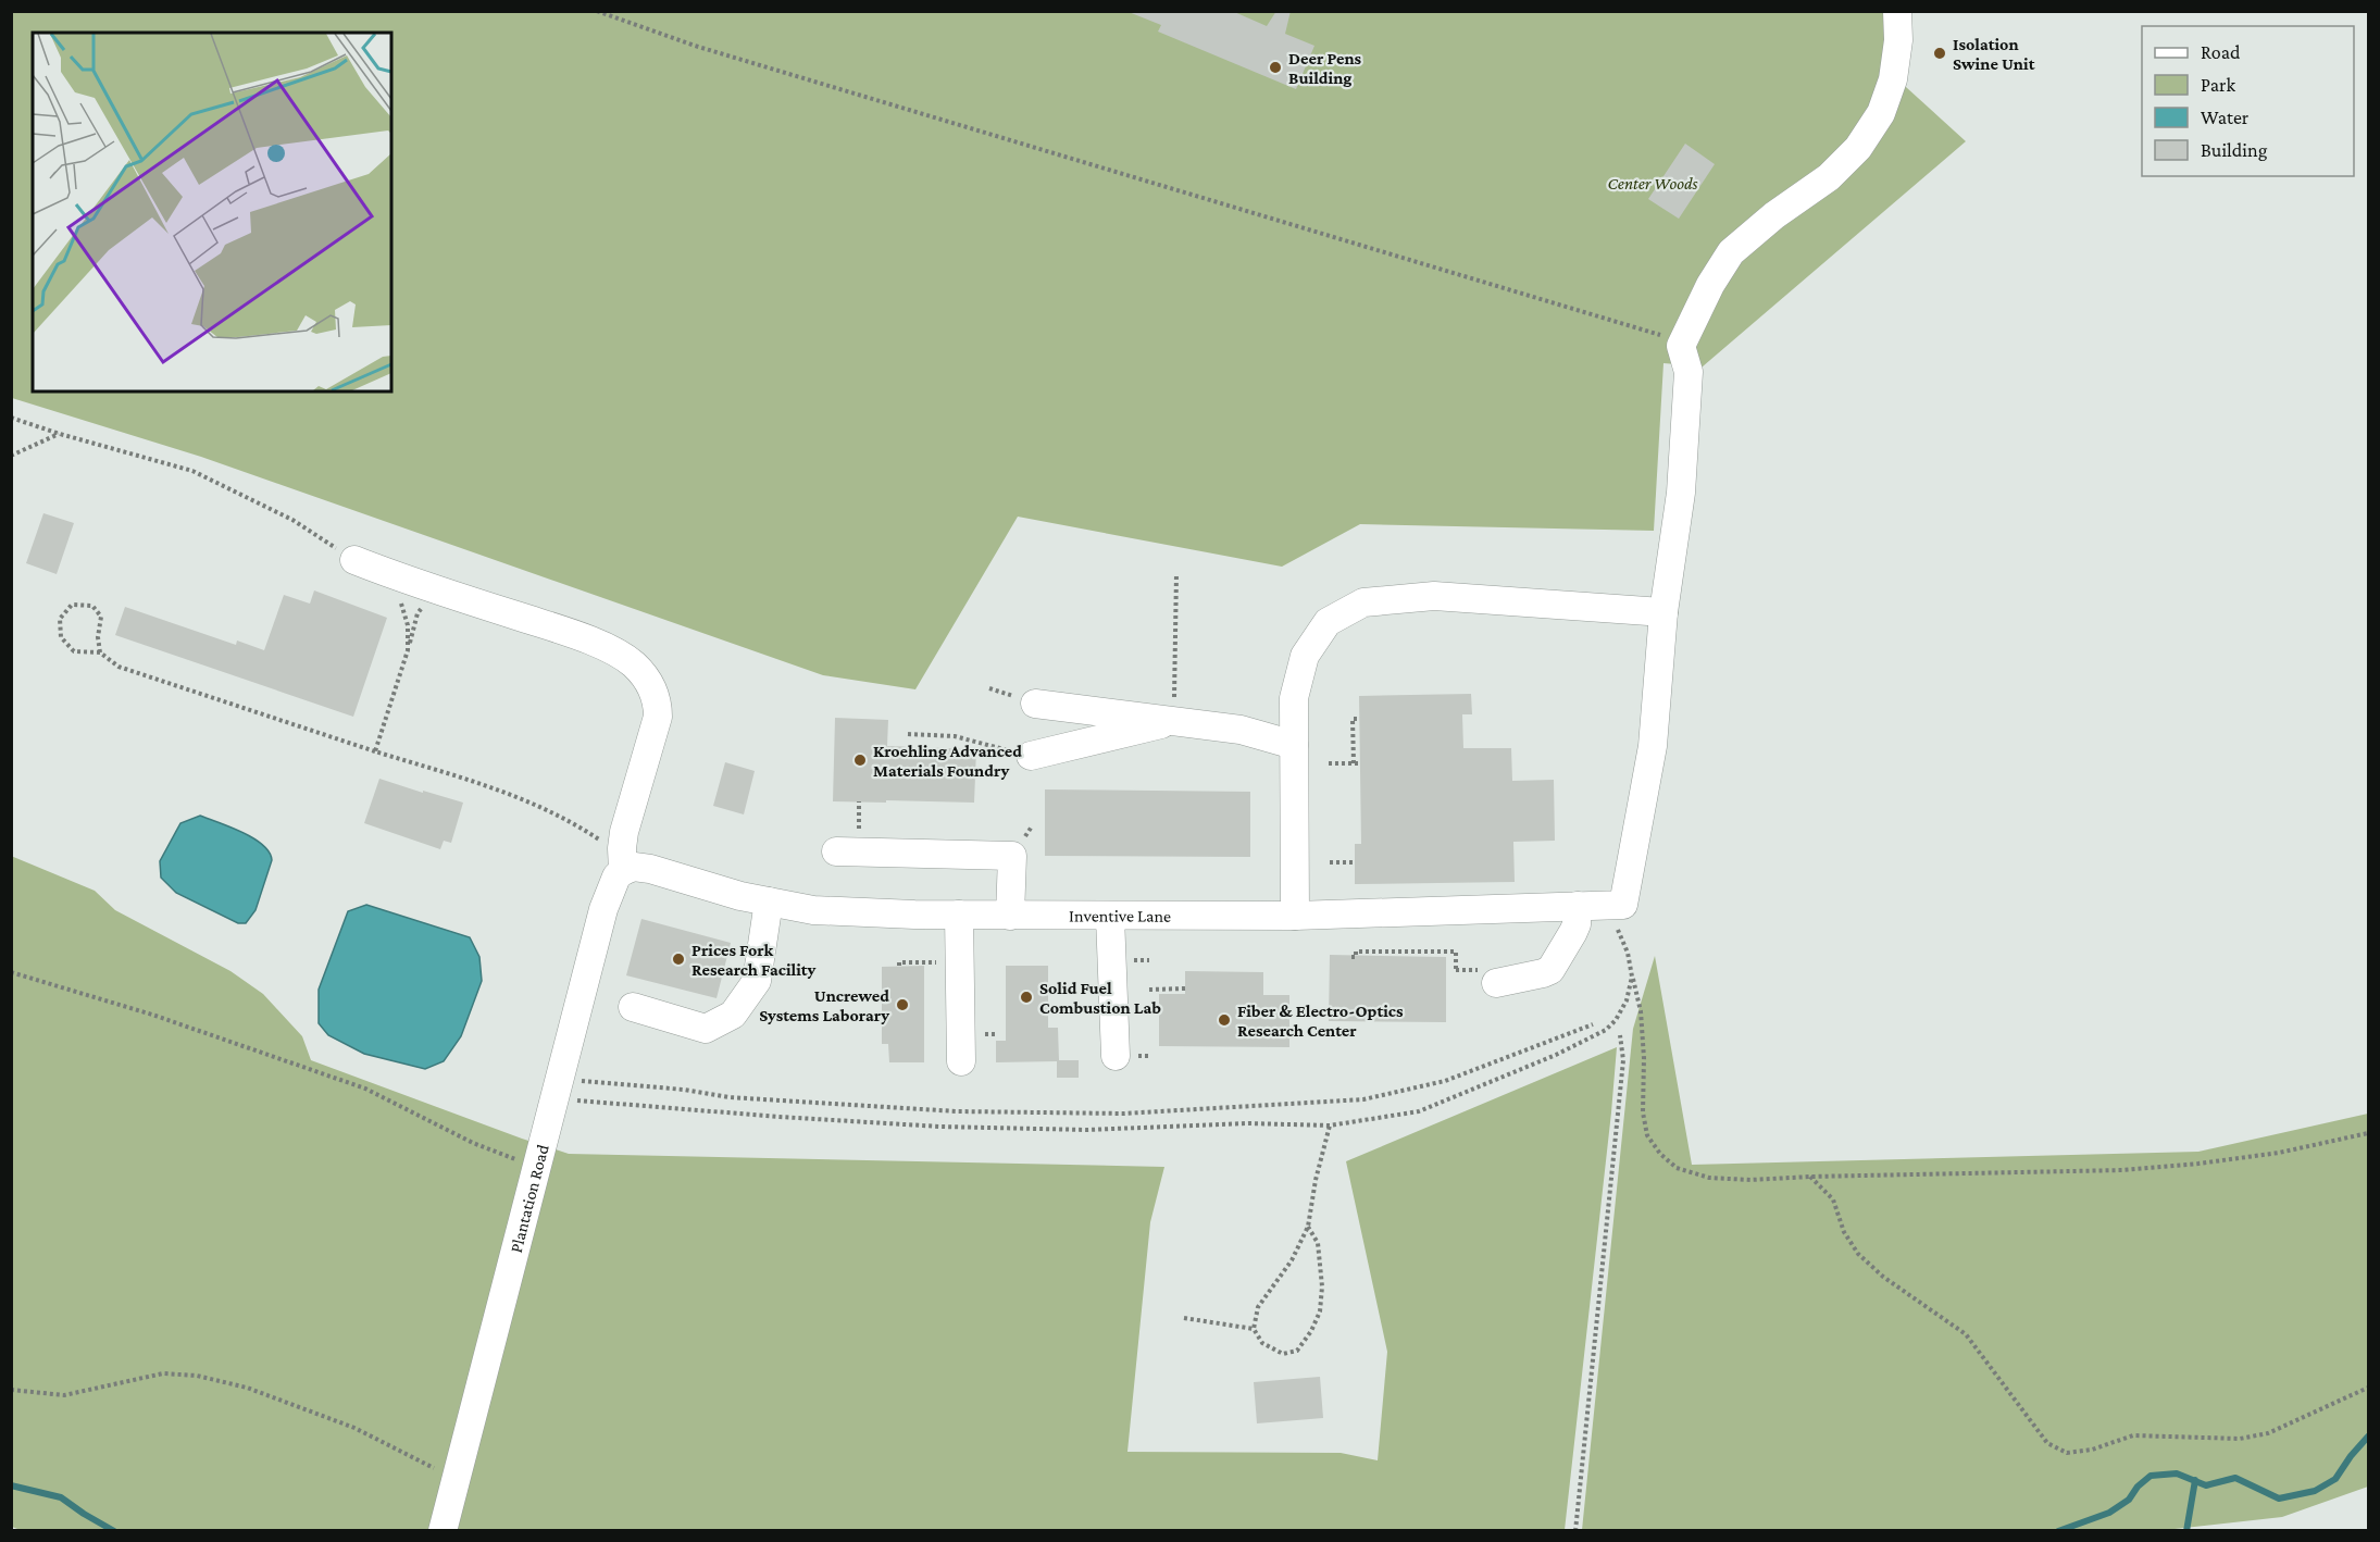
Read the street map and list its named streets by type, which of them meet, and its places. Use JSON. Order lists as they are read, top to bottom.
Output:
{
  "streets": {
    "street": ["Inventive Lane", "Plantation Road"]
  },
  "crossings": [
    ["Inventive Lane", "Plantation Road"]
  ],
  "parks": ["Center Woods"],
  "places": [
    "Isolation Swine Unit",
    "Deer Pens Building",
    "Kroehling Advanced Materials Foundry",
    "Prices Fork Research Facility",
    "Solid Fuel Combustion Lab",
    "Uncrewed Systems Laborary",
    "Fiber & Electro-Optics Research Center"
  ],
  "legend": [
    "Road",
    "Park",
    "Water",
    "Building"
  ]
}
